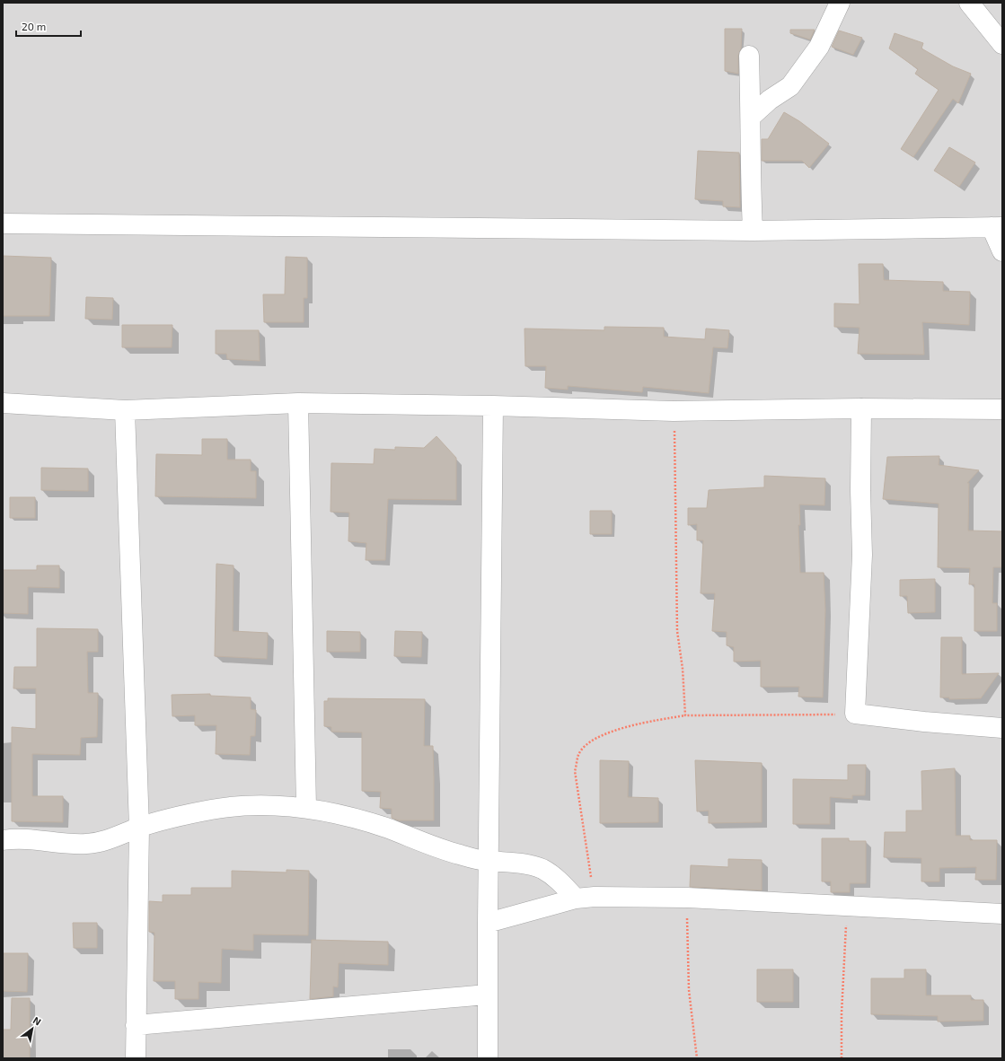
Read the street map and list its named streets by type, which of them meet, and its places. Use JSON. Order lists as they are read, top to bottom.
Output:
{
  "scale_bar": "20 m",
  "north": "top right"
}
